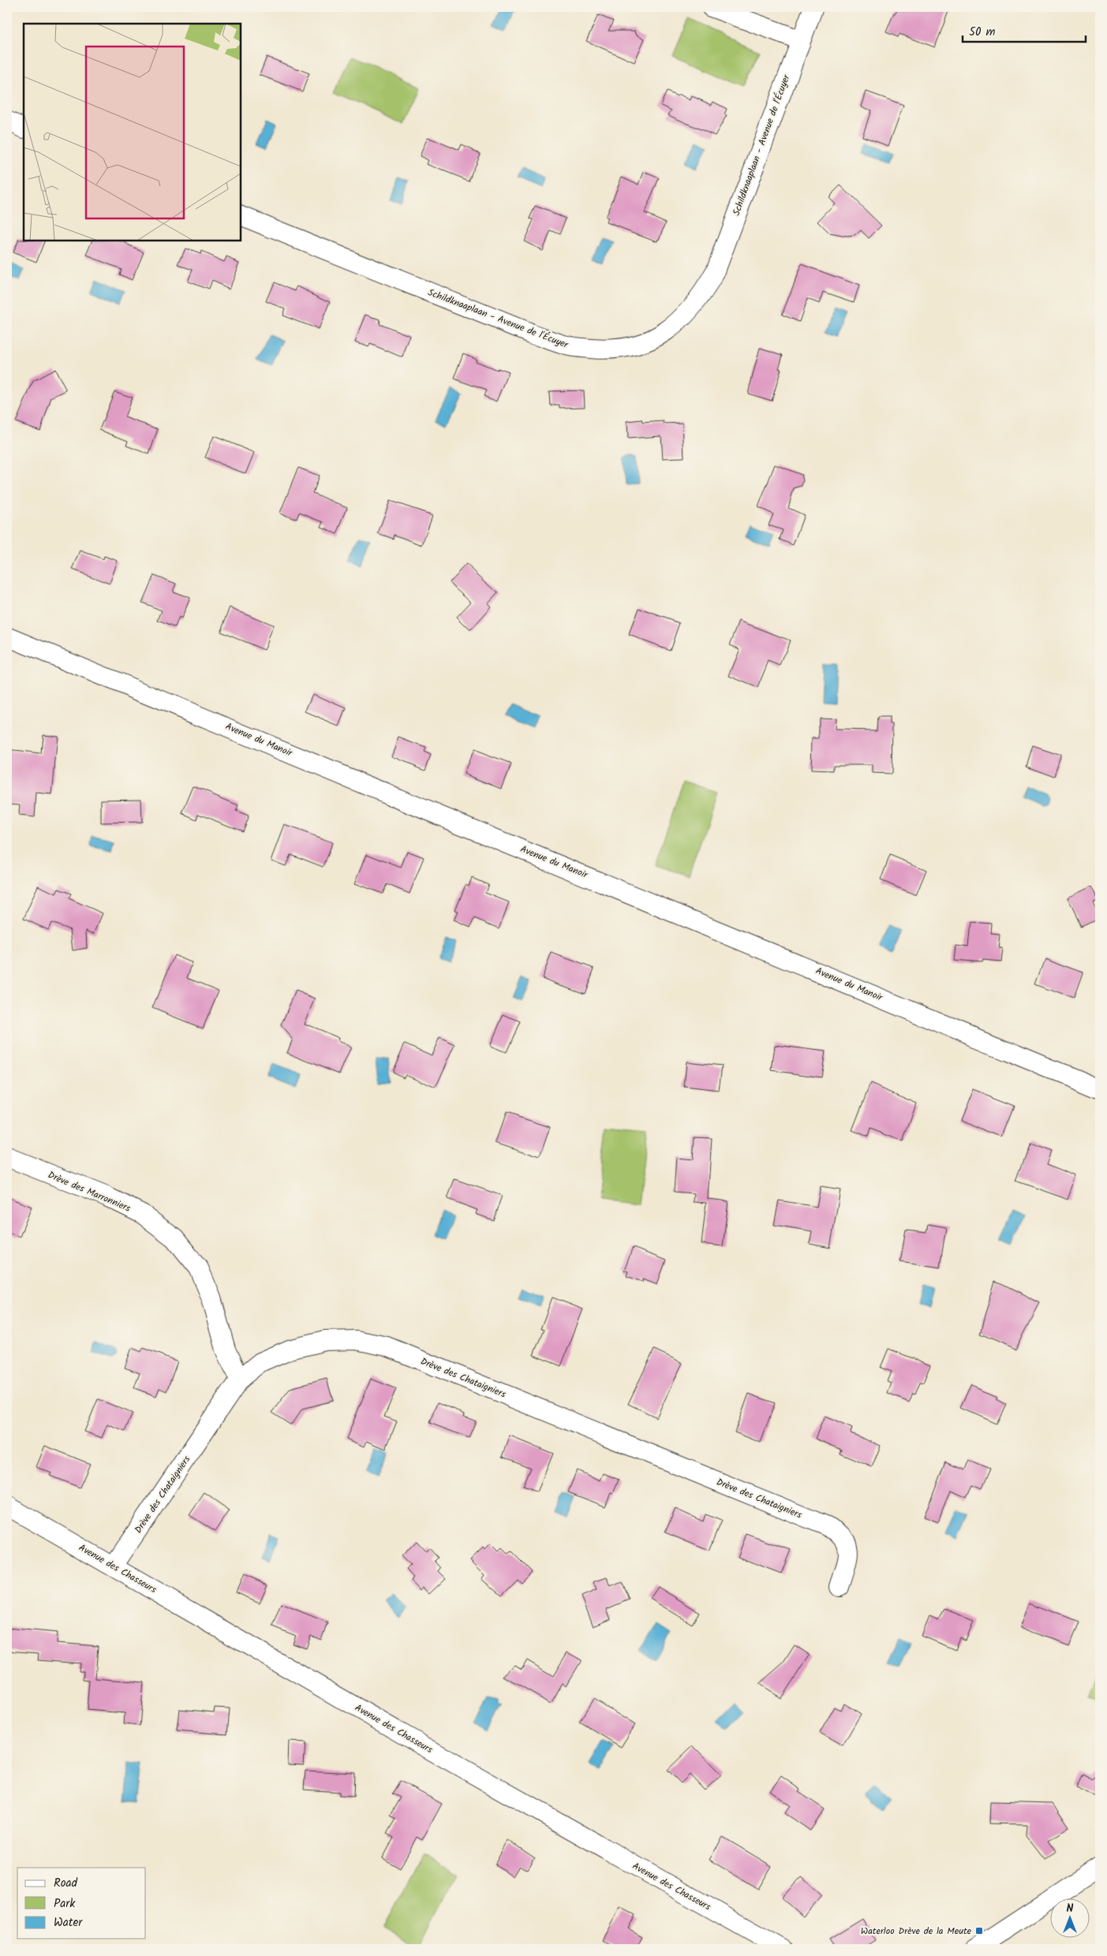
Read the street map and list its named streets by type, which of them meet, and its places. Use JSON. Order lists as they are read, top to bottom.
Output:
{
  "streets": {
    "street": [
      "Schildknaaplaan - Avenue de l'Écuyer",
      "Avenue du Manoir",
      "Drève des Marronniers",
      "Drève des Chataigniers",
      "Avenue des Chasseurs"
    ]
  },
  "crossings": [
    ["Drève des Marronniers", "Drève des Chataigniers"],
    ["Drève des Chataigniers", "Avenue des Chasseurs"]
  ],
  "places": {
    "transit": ["Waterloo Drève de la Meute"]
  },
  "legend": ["Road", "Park", "Water"],
  "scale_bar": "50 m",
  "north": "top"
}
